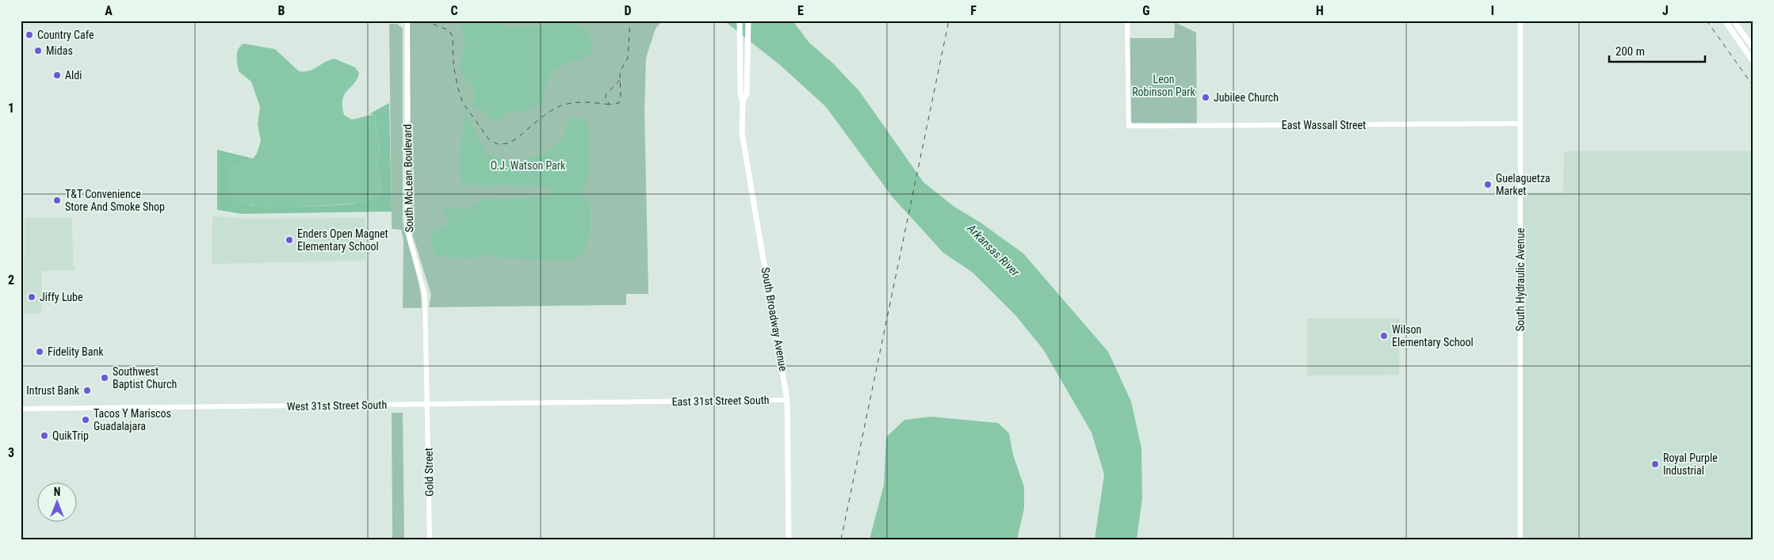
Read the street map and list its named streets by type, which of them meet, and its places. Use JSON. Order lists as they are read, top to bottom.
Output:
{
  "streets": {
    "main road": ["South Broadway Avenue"],
    "street": [
      "East Wassall Street",
      "South McLean Boulevard",
      "South Hydraulic Avenue",
      "East 31st Street South",
      "West 31st Street South",
      "Gold Street"
    ]
  },
  "crossings": [
    ["East Wassall Street", "South Hydraulic Avenue"],
    ["South McLean Boulevard", "West 31st Street South"],
    ["South McLean Boulevard", "Gold Street"],
    ["South Broadway Avenue", "East 31st Street South"],
    ["East 31st Street South", "West 31st Street South"],
    ["West 31st Street South", "Gold Street"]
  ],
  "water": ["Arkansas River"],
  "parks": ["Leon Robinson Park", "O.J. Watson Park"],
  "places": [
    "Country Cafe",
    "Midas",
    "Aldi",
    "Jubilee Church",
    "Guelaguetza Market",
    "T&T Convenience Store And Smoke Shop",
    "Enders Open Magnet Elementary School",
    "Jiffy Lube",
    "Wilson Elementary School",
    "Fidelity Bank",
    "Southwest Baptist Church",
    "Intrust Bank",
    "Tacos Y Mariscos Guadalajara",
    "QuikTrip",
    "Royal Purple Industrial"
  ],
  "scale_bar": "200 m",
  "north": "top",
  "grid": {
    "columns": [
      "A",
      "B",
      "C",
      "D",
      "E",
      "F",
      "G",
      "H",
      "I",
      "J"
    ],
    "rows": ["1", "2", "3"]
  }
}
